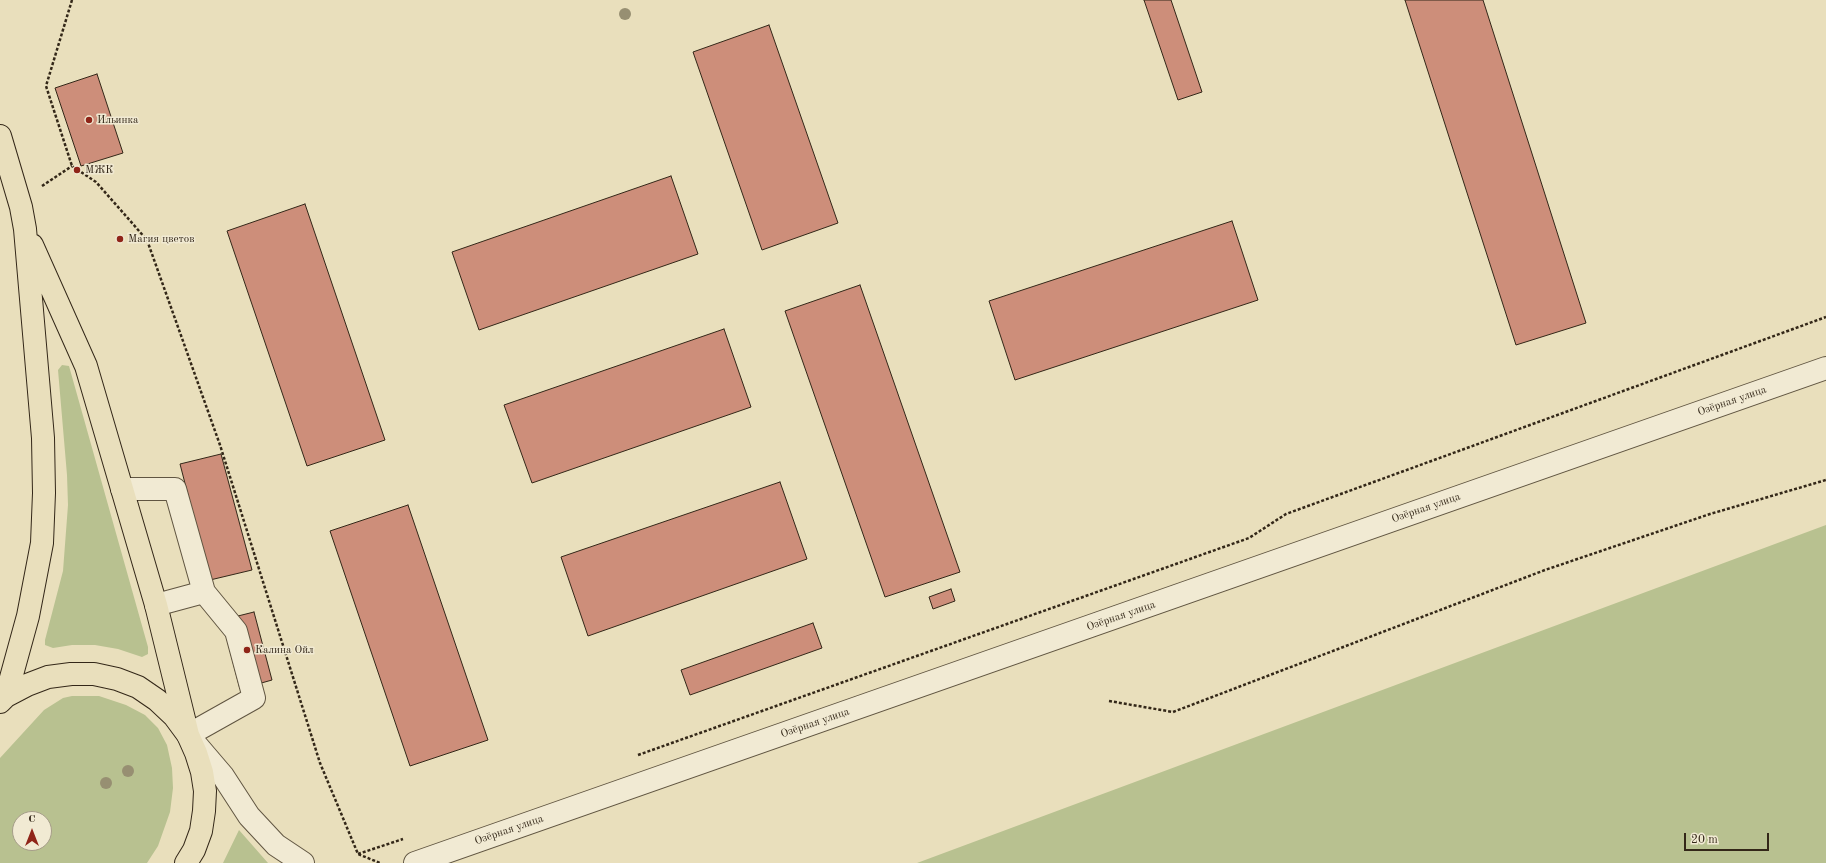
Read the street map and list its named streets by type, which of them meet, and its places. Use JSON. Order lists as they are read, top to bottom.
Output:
{
  "streets": {
    "street": ["Озёрная улица"]
  },
  "places": [
    "Ильинка",
    "МЖК",
    "Магия цветов",
    "Калина Ойл"
  ],
  "scale_bar": "20 m",
  "north": "top"
}
